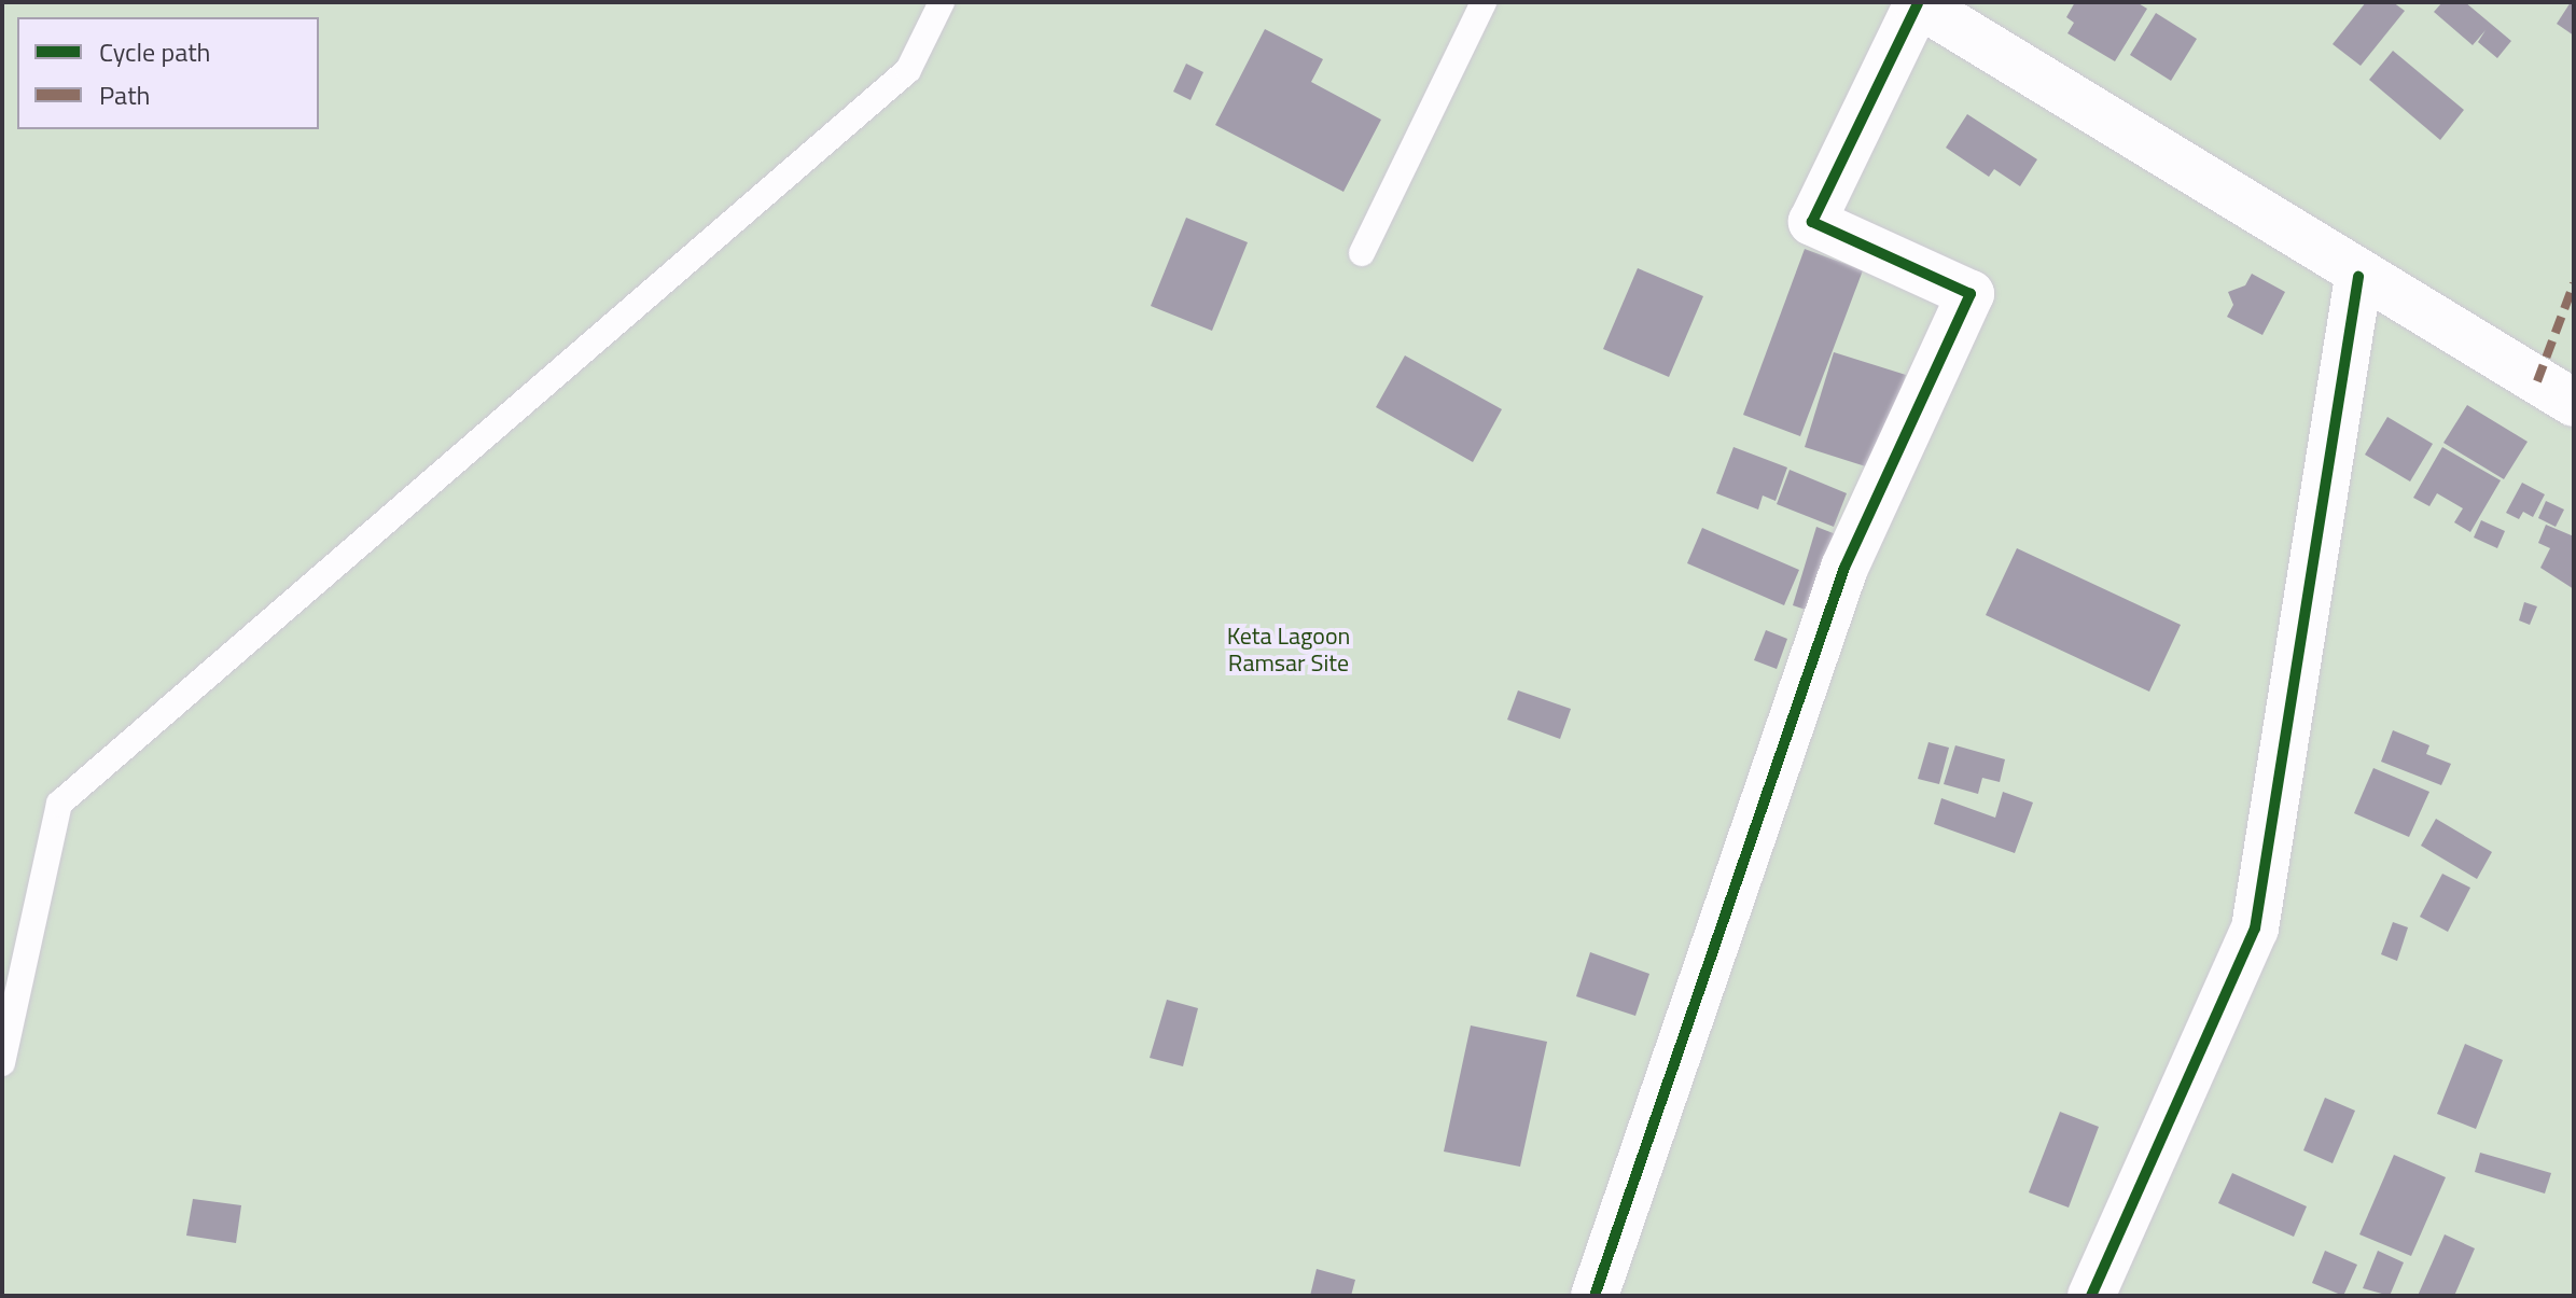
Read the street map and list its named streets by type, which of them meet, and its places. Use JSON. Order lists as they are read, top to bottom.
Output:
{
  "parks": ["Keta Lagoon Ramsar Site"],
  "legend": ["Cycle path", "Path"]
}
